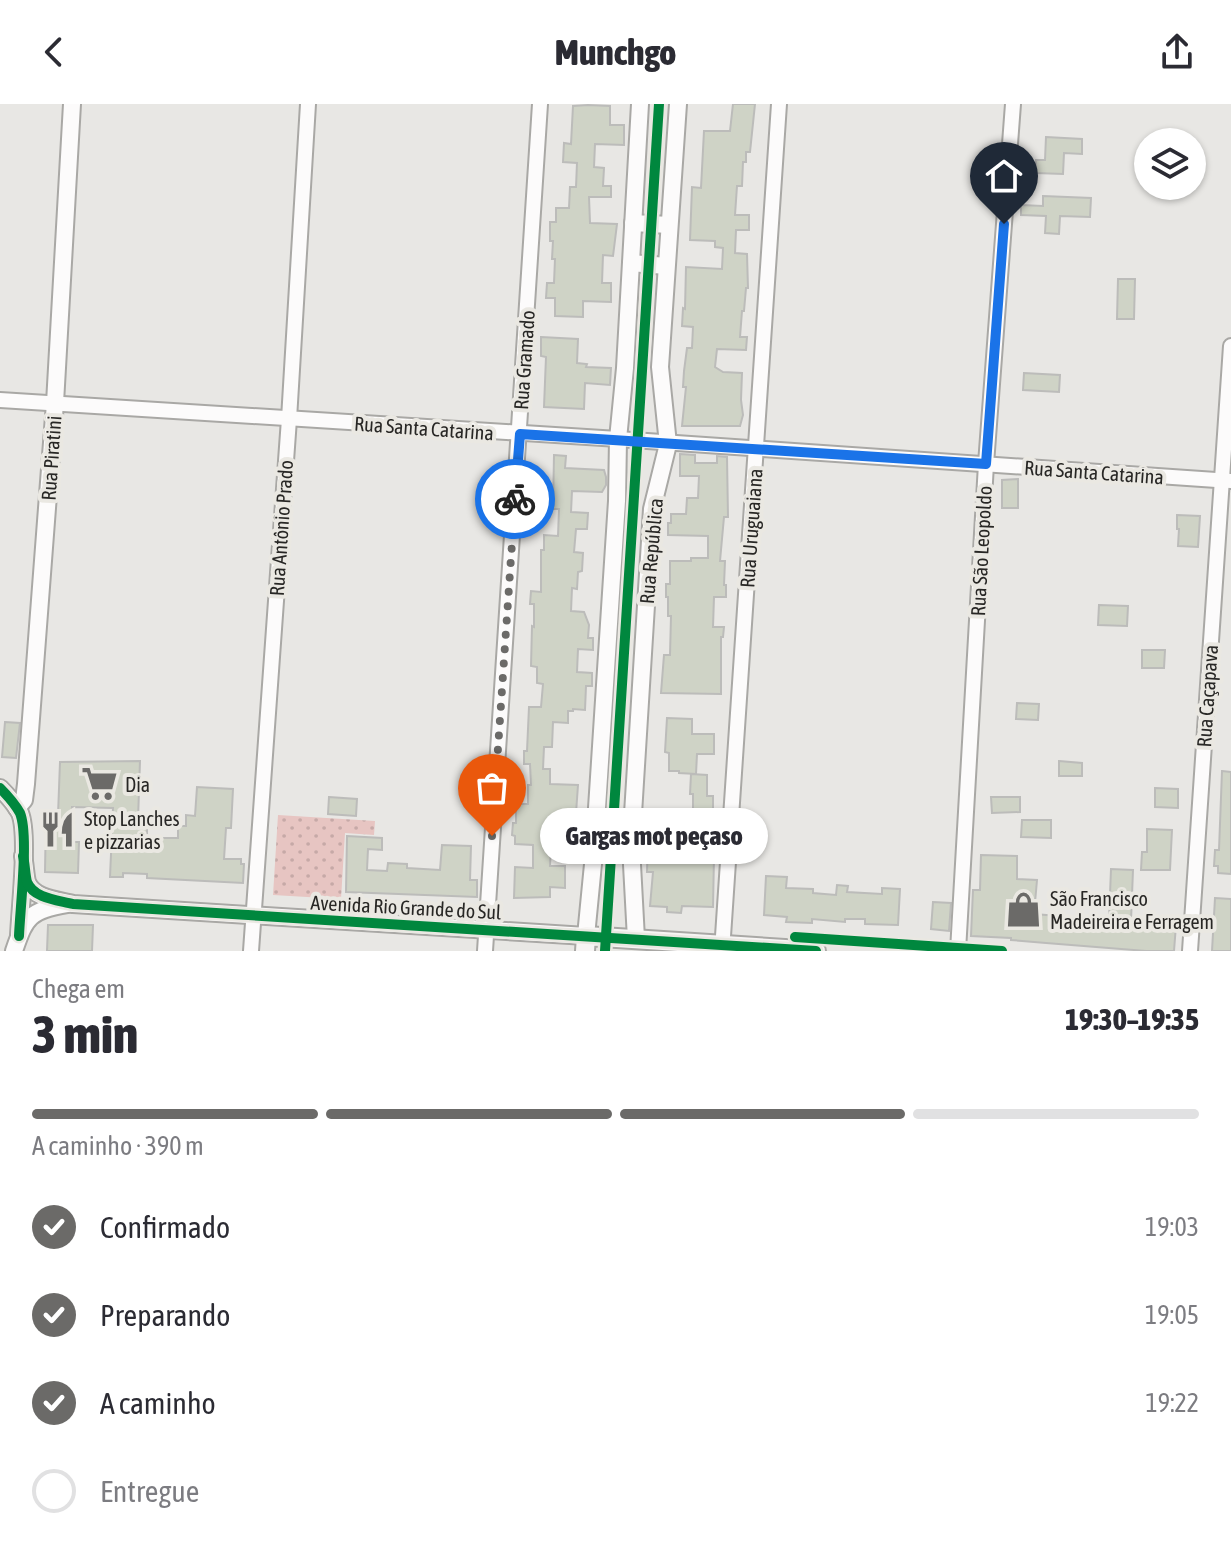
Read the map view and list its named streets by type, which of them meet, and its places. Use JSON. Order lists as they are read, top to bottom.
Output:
{
  "streets": {
    "main road": ["Avenida Rio Grande do Sul"],
    "street": [
      "Rua Gramado",
      "Rua Santa Catarina",
      "Rua Piratini",
      "Rua Antônio Prado",
      "Rua Uruguaiana",
      "Rua República",
      "Rua São Leopoldo",
      "Rua Caçapava"
    ]
  },
  "crossings": [
    ["Rua Gramado", "Rua Santa Catarina"],
    ["Rua Gramado", "Avenida Rio Grande do Sul"],
    ["Rua Santa Catarina", "Rua Piratini"],
    ["Rua Santa Catarina", "Rua Antônio Prado"],
    ["Rua Santa Catarina", "Rua Uruguaiana"],
    ["Rua Santa Catarina", "Rua República"],
    ["Rua Santa Catarina", "Rua São Leopoldo"],
    ["Rua Santa Catarina", "Rua Caçapava"],
    ["Rua Piratini", "Avenida Rio Grande do Sul"],
    ["Rua Antônio Prado", "Avenida Rio Grande do Sul"],
    ["Rua Uruguaiana", "Avenida Rio Grande do Sul"],
    ["Rua República", "Avenida Rio Grande do Sul"]
  ],
  "places": {
    "supermarket": ["Dia"],
    "restaurant": ["Stop Lanches e pizzarias"],
    "other": ["Gargas mot peçaso"],
    "shop": ["São Francisco Madeireira e Ferragem"]
  },
  "page": {
    "header": "Munchgo",
    "bubble": "Gargas mot peçaso",
    "heading": ["3 min", "Chega em", "19:30–19:35"],
    "bar": "A caminho · 390 m",
    "list": [
      ["Confirmado", "19:03"],
      ["Preparando", "19:05"],
      ["A caminho", "19:22"],
      "Entregue"
    ]
  }
}
